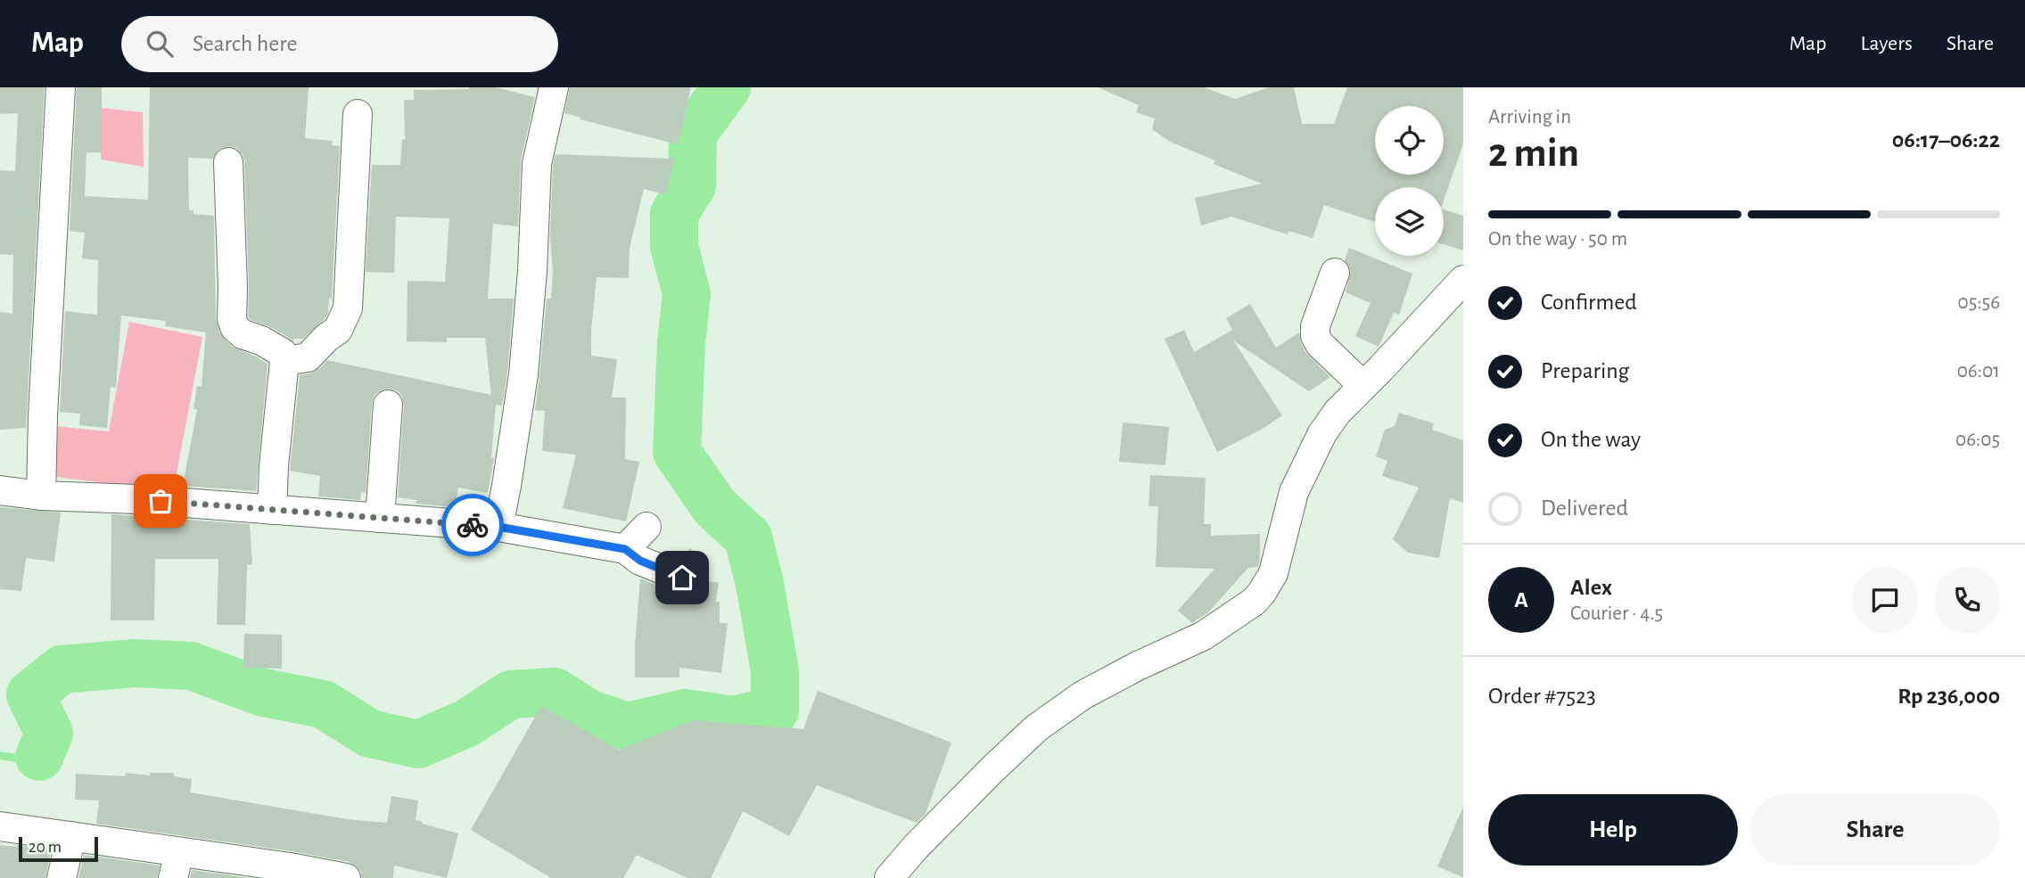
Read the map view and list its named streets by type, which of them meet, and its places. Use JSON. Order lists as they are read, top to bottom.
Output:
{
  "scale_bar": "20 m",
  "page": {
    "header": "Map",
    "search": "Search here",
    "nav": ["Map", "Layers", "Share"],
    "heading": ["2 min", "Arriving in", "06:17–06:22"],
    "panel": [
      "Alex",
      "Courier · 4.5",
      "Order #7523",
      "Rp 236,000"
    ],
    "bar": "On the way · 50 m",
    "list": [
      ["Confirmed", "05:56"],
      ["Preparing", "06:01"],
      ["On the way", "06:05"],
      "Delivered"
    ],
    "round": "A",
    "buttons": ["Help", "Share"],
    "scale": "20 m"
  }
}
